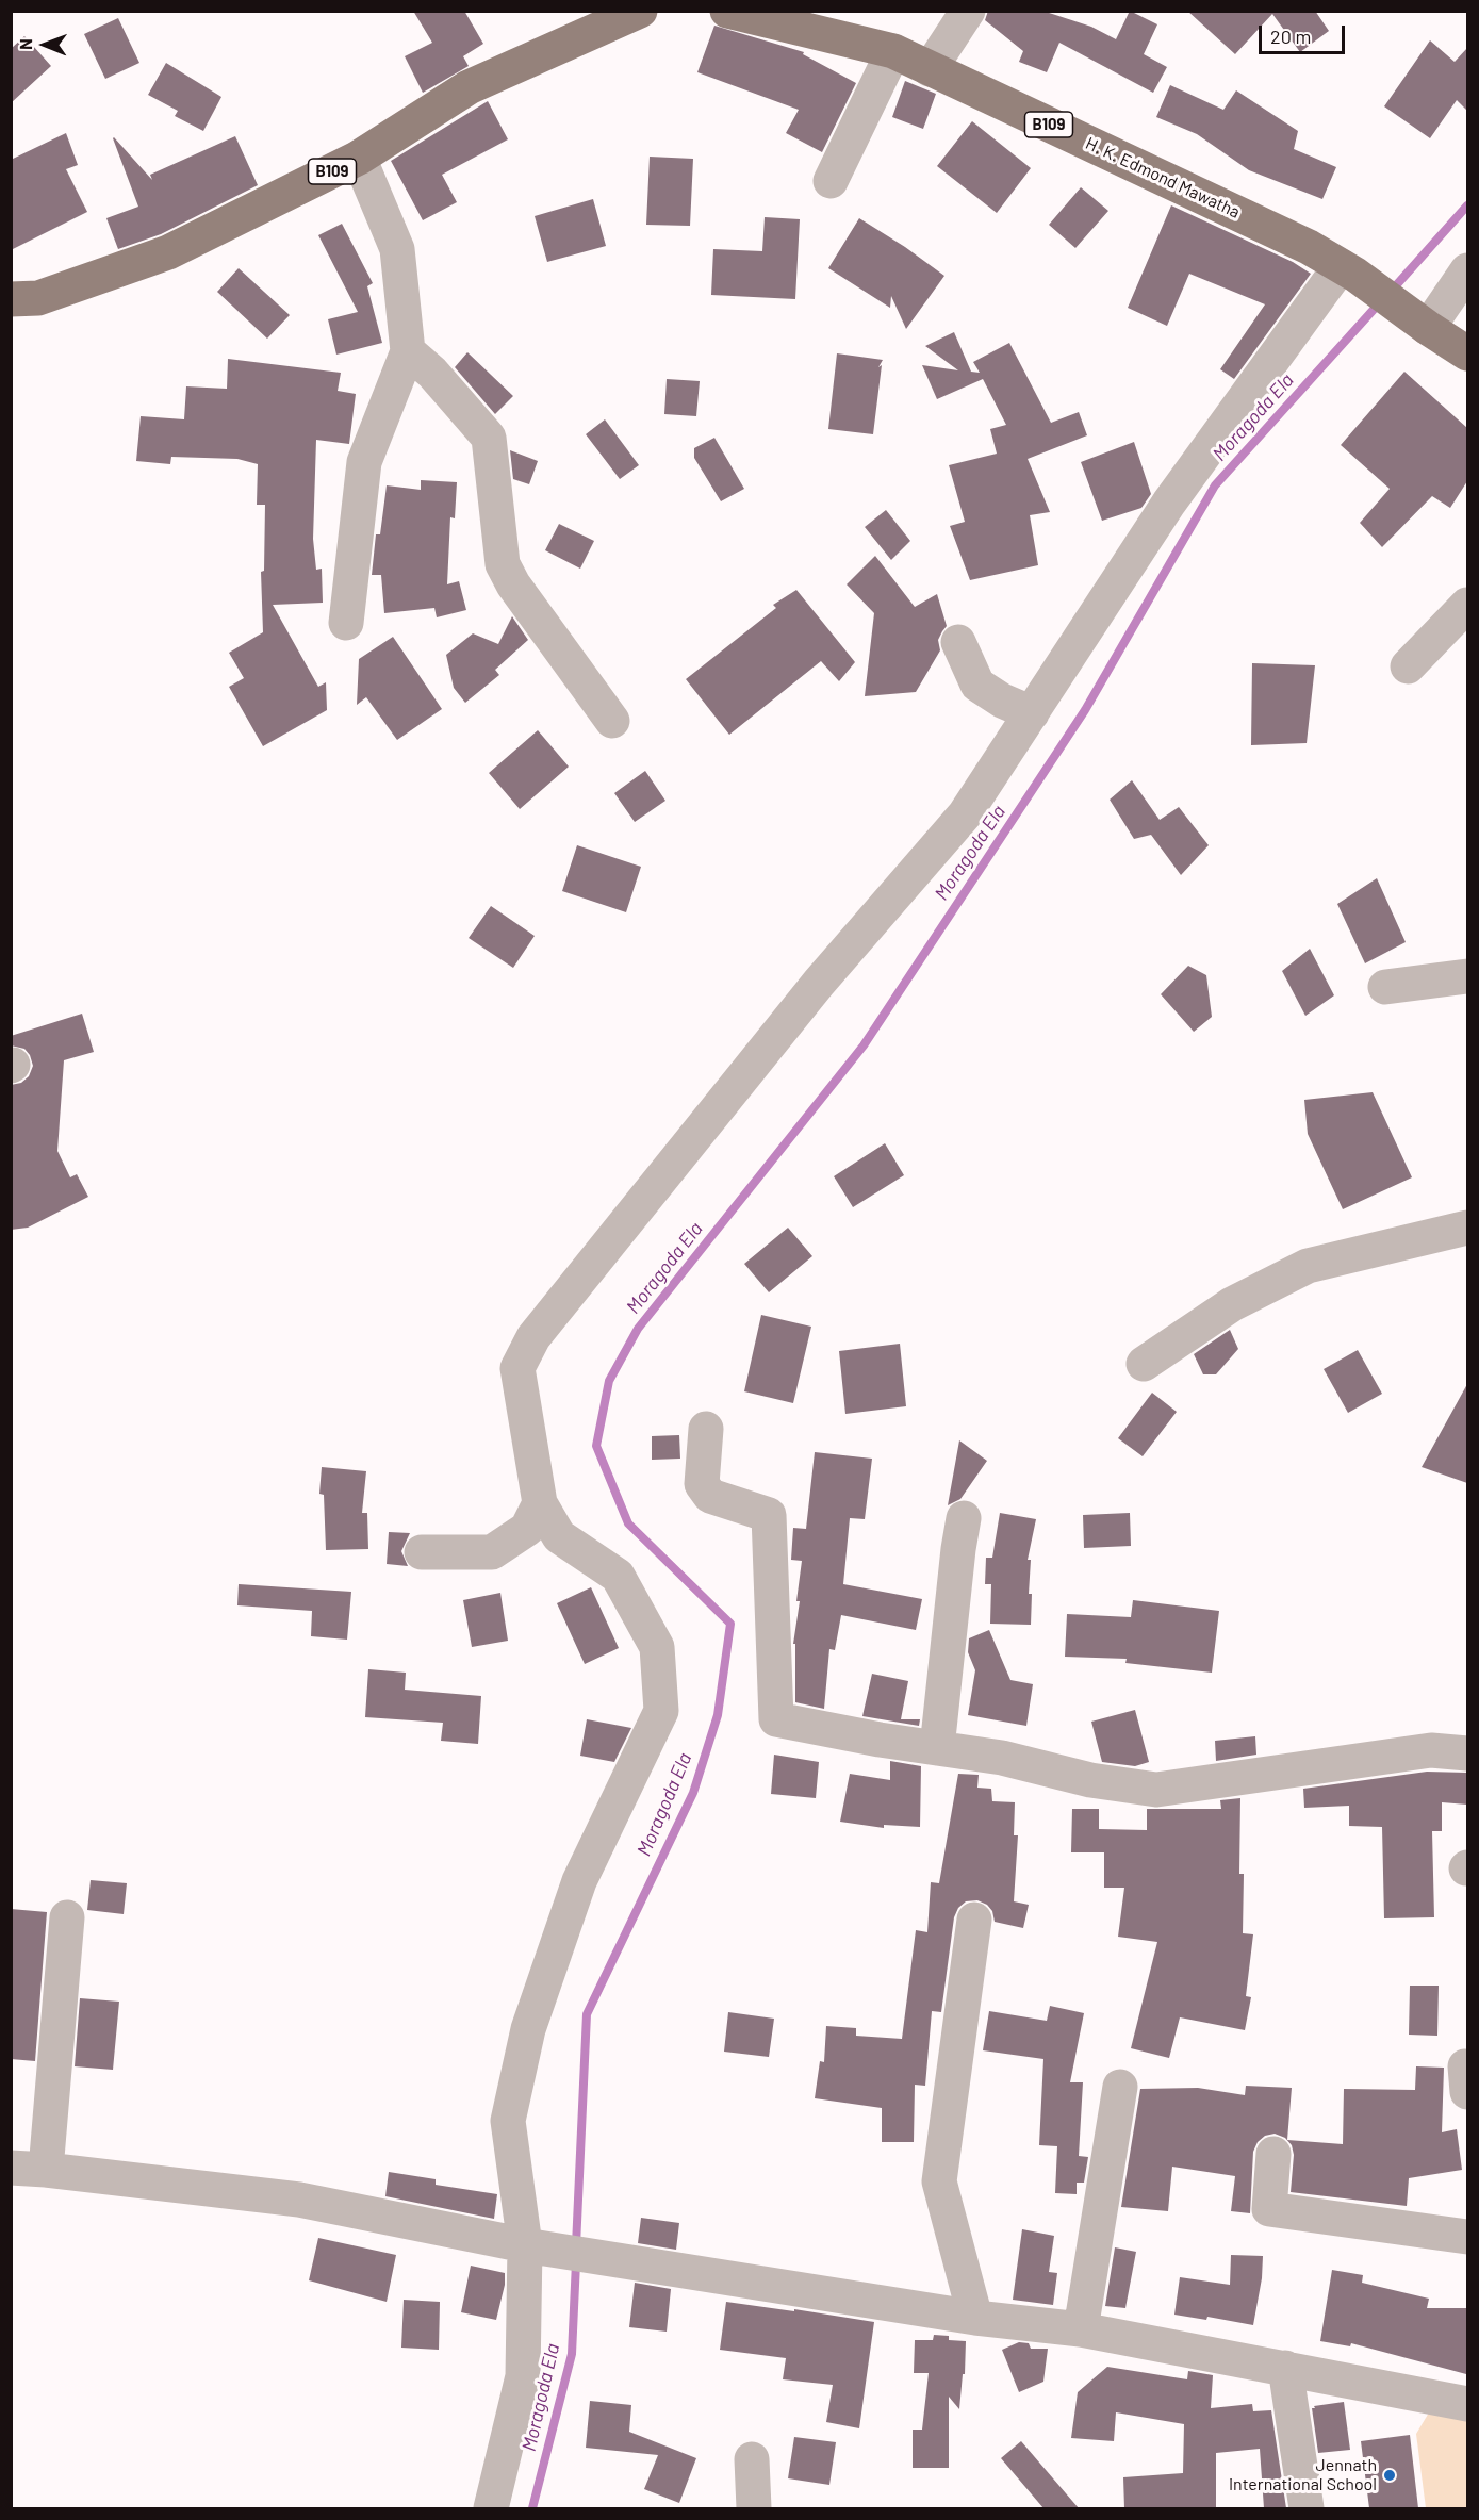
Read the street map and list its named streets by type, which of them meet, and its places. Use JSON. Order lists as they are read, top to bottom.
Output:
{
  "streets": {
    "main road": ["B109", "H. K. Edmond Mawatha"]
  },
  "water": ["Moragoda Ela"],
  "places": ["Jennath International School"],
  "scale_bar": "20 m",
  "north": "left"
}
